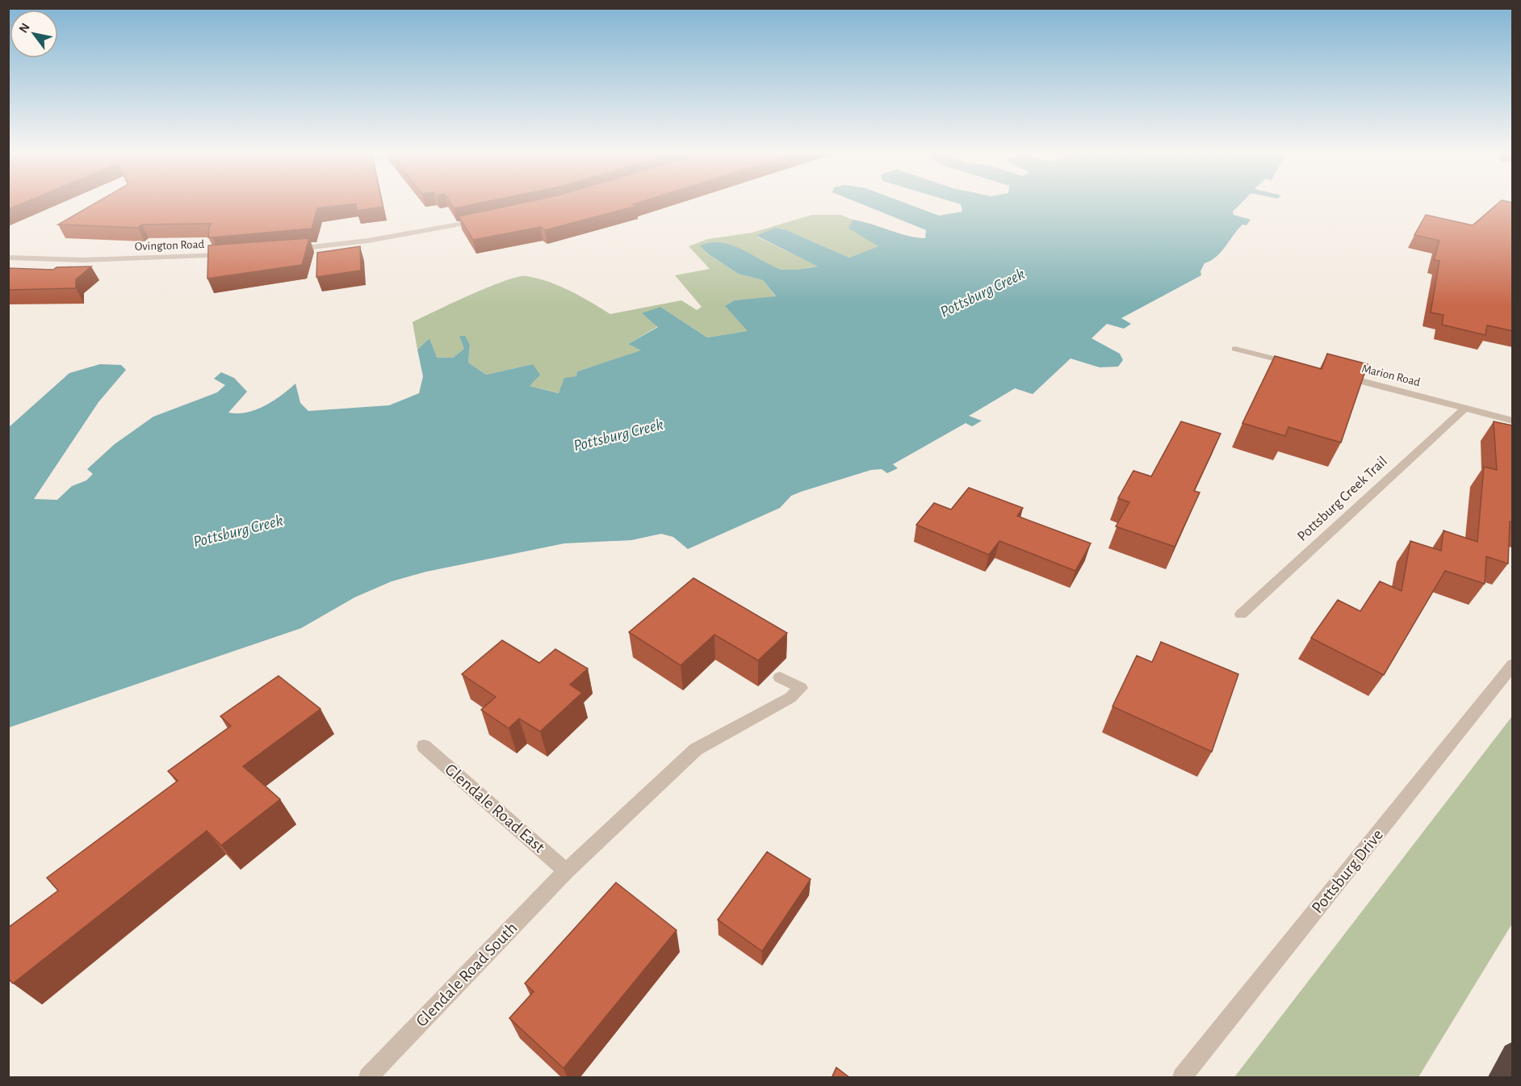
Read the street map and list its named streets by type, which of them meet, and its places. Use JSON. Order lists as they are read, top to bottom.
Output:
{
  "streets": {
    "street": [
      "Ovington Road",
      "Marion Road",
      "Pottsburg Creek Trail",
      "Glendale Road East",
      "Pottsburg Drive",
      "Glendale Road South"
    ]
  },
  "crossings": [
    ["Marion Road", "Pottsburg Creek Trail"],
    ["Glendale Road East", "Glendale Road South"]
  ],
  "water": ["Pottsburg Creek"],
  "north": "top left"
}
